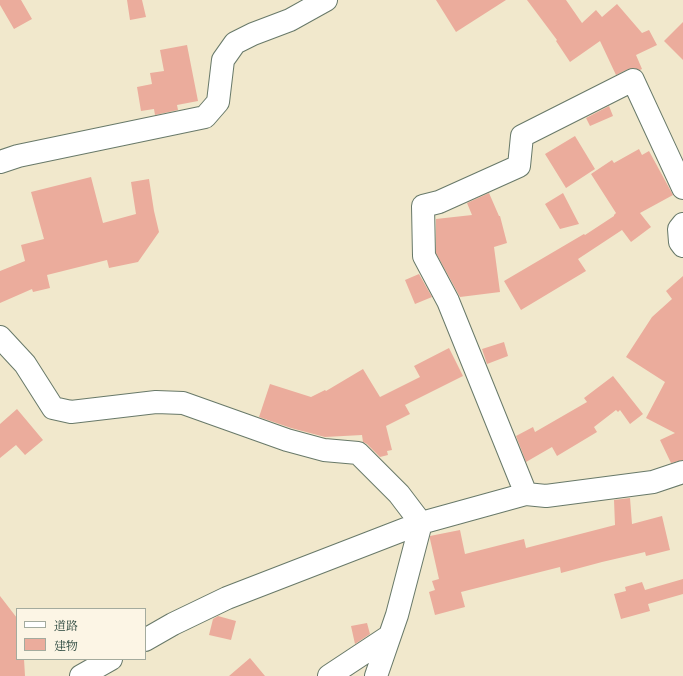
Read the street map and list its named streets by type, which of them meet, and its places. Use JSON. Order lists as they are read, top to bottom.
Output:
{
  "legend": ["道路", "建物"]
}
